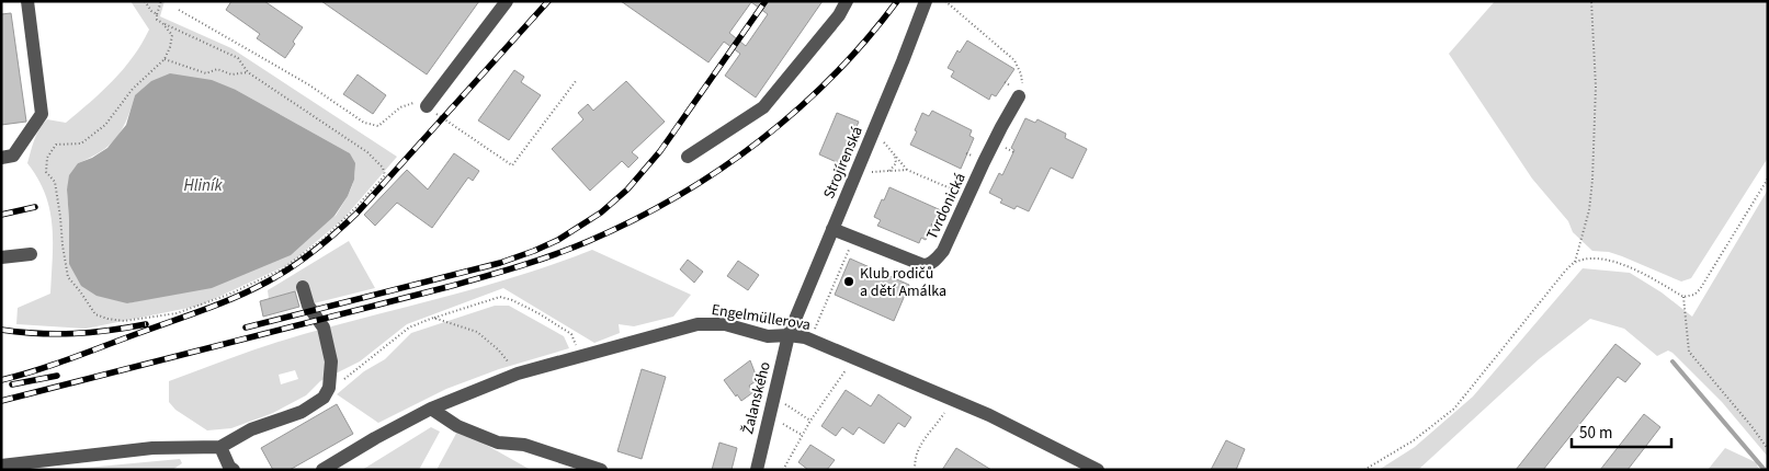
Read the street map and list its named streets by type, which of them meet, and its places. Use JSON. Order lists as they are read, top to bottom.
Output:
{
  "streets": {
    "street": [
      "Strojírenská",
      "Tvrdonická",
      "Engelmüllerova",
      "Žalanského"
    ]
  },
  "crossings": [
    ["Strojírenská", "Tvrdonická"],
    ["Strojírenská", "Engelmüllerova"],
    ["Strojírenská", "Žalanského"],
    ["Engelmüllerova", "Žalanského"]
  ],
  "water": ["Hliník"],
  "places": ["Klub rodičů a dětí Amálka"],
  "scale_bar": "50 m"
}
